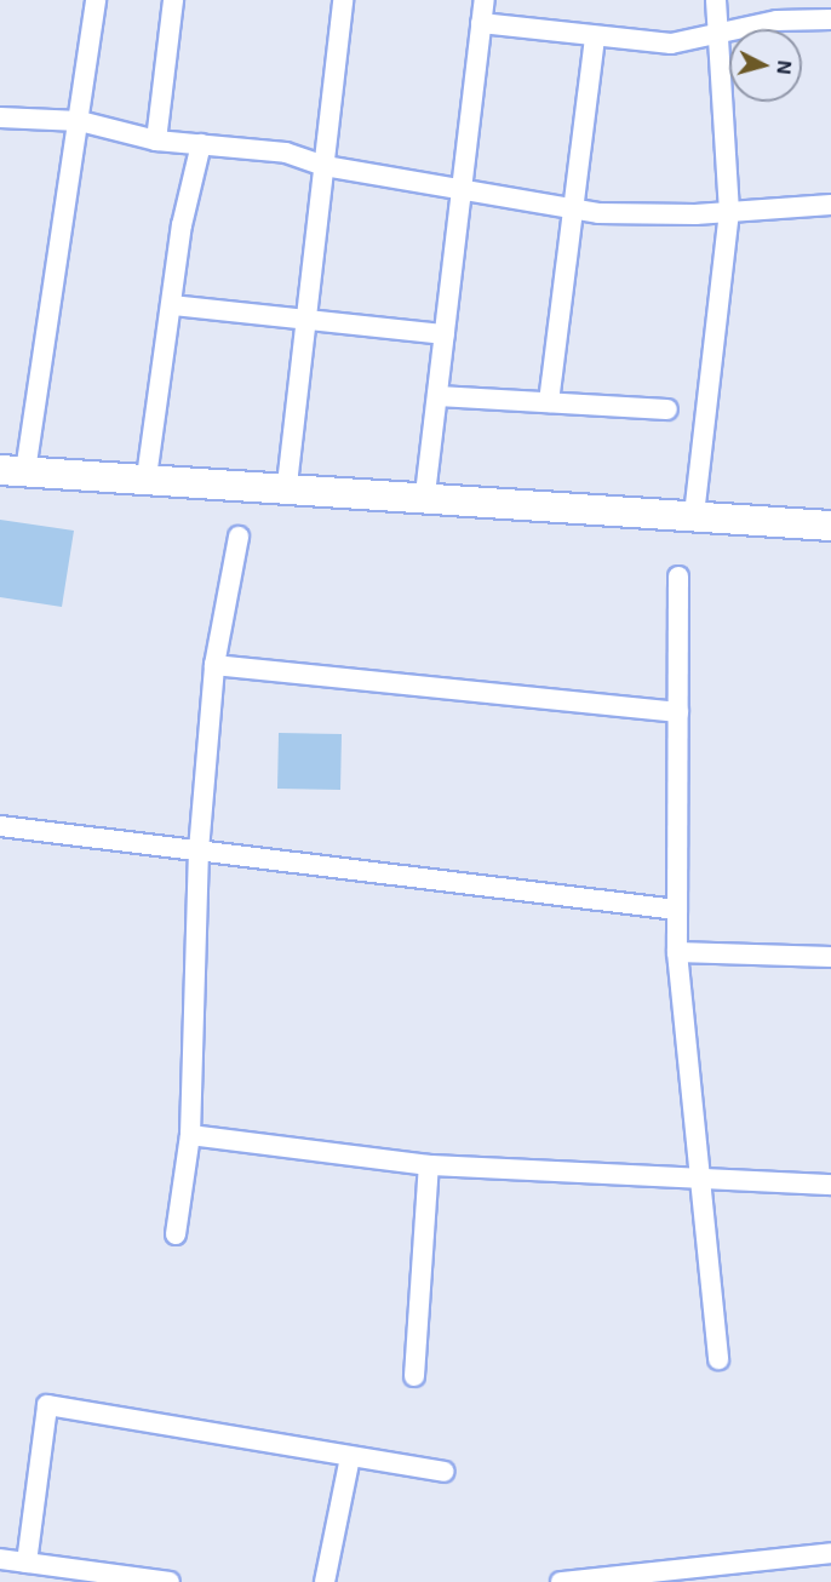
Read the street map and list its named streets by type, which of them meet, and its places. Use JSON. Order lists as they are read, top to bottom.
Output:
{
  "north": "right"
}
